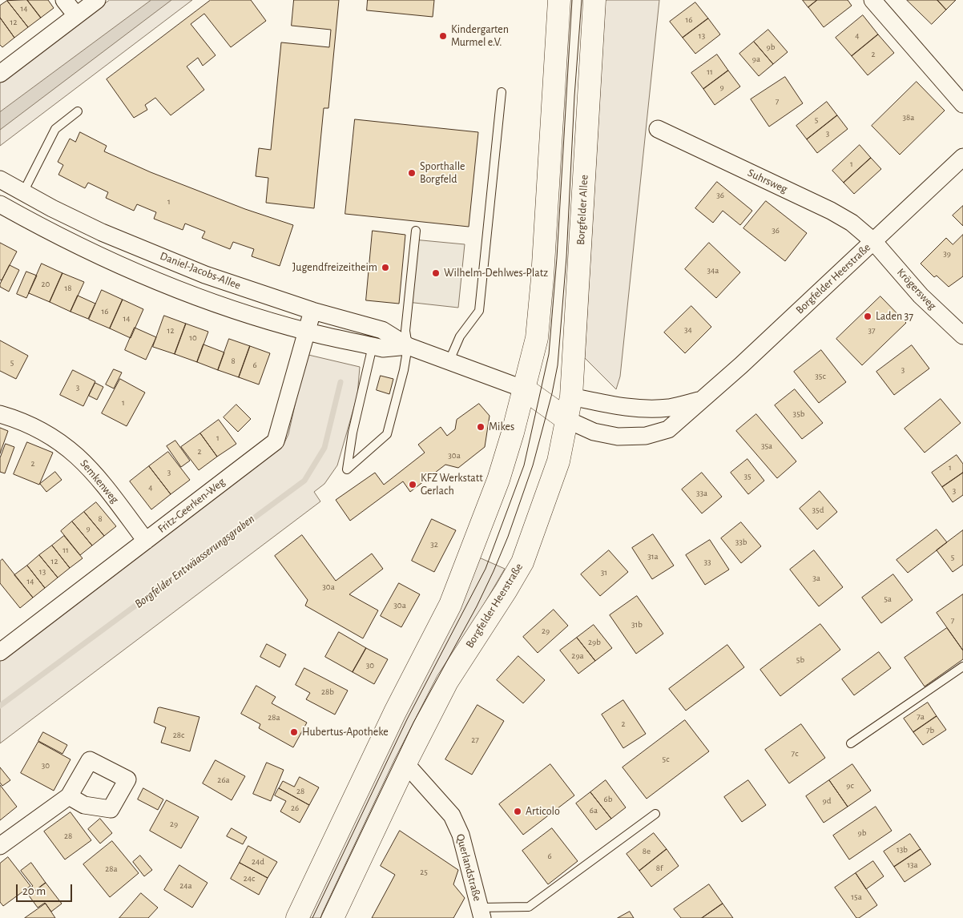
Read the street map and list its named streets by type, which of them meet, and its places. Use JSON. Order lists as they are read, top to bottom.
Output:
{
  "streets": {
    "main road": ["Borgfelder Allee", "Borgfelder Heerstraße"],
    "street": [
      "Suhrsweg",
      "Daniel-Jacobs-Allee",
      "Krögersweg",
      "Semkenweg",
      "Fritz-Geerken-Weg",
      "Querlandstraße"
    ]
  },
  "crossings": [
    ["Suhrsweg", "Borgfelder Heerstraße"],
    ["Suhrsweg", "Krögersweg"],
    ["Borgfelder Allee", "Borgfelder Heerstraße"],
    ["Daniel-Jacobs-Allee", "Fritz-Geerken-Weg"],
    ["Borgfelder Heerstraße", "Krögersweg"],
    ["Borgfelder Heerstraße", "Querlandstraße"],
    ["Semkenweg", "Fritz-Geerken-Weg"]
  ],
  "water": ["Borgfelder Entwäasserungsgraben"],
  "places": [
    "Kindergarten Murmel e.V.",
    "Sporthalle Borgfeld",
    "Jugendfreizeitheim",
    "Wilhelm-Dehlwes-Platz",
    "Laden 37",
    "Mikes",
    "KFZ Werkstatt Gerlach",
    "Hubertus-Apotheke",
    "Articolo"
  ],
  "house_numbers": [
    "14",
    "16",
    "12",
    "13",
    "4",
    "9b",
    "2",
    "9a",
    "11",
    "9",
    "7",
    "38a",
    "5",
    "3",
    "1",
    "36",
    "1",
    "36",
    "39",
    "34a",
    "20",
    "18",
    "16",
    "14",
    "34",
    "12",
    "37",
    "10",
    "8",
    "5",
    "6",
    "3",
    "35c",
    "3",
    "1",
    "35b",
    "1",
    "35a",
    "2",
    "30a",
    "2",
    "1",
    "3",
    "35",
    "4",
    "3",
    "33a",
    "35d",
    "8",
    "9",
    "33b",
    "32",
    "11",
    "31a",
    "5",
    "12",
    "33",
    "13",
    "31",
    "3a",
    "14",
    "30a",
    "5a",
    "30a",
    "7",
    "31b",
    "29",
    "29b",
    "29a",
    "5b",
    "30",
    "28b",
    "7a",
    "28a",
    "2",
    "7b",
    "28c",
    "27",
    "7c",
    "5c",
    "30",
    "26a",
    "9c",
    "28",
    "6b",
    "9d",
    "26",
    "6a",
    "29",
    "9b",
    "28",
    "13b",
    "8e",
    "6",
    "24d",
    "13a",
    "8f",
    "28a",
    "25",
    "24c",
    "24a",
    "15a"
  ],
  "scale_bar": "20 m"
}
